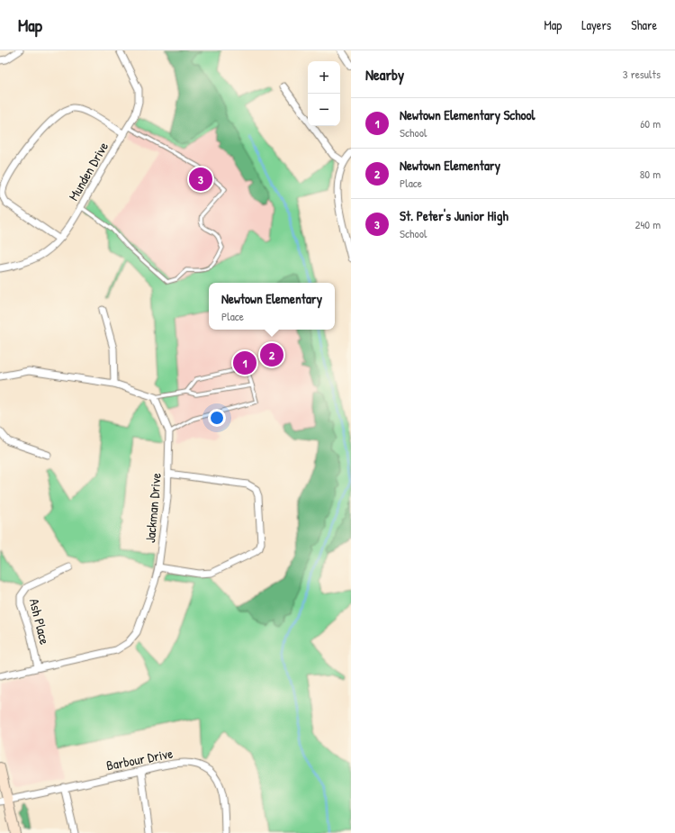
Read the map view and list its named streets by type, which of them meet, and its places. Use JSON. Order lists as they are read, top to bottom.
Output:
{
  "streets": {
    "street": [
      "Munden Drive",
      "Jackman Drive",
      "Ash Place",
      "Barbour Drive"
    ]
  },
  "crossings": [
    ["Jackman Drive", "Ash Place"]
  ],
  "page": {
    "header": "Map",
    "nav": ["Map", "Layers", "Share"],
    "heading": ["Nearby", "3 results"],
    "map_buttons": ["+", "−"],
    "list": [
      {
        "mark": "1",
        "name": "Newtown Elementary School",
        "note": "School",
        "value": "60 m"
      },
      {
        "mark": "2",
        "name": "Newtown Elementary",
        "note": "Place",
        "value": "80 m"
      },
      {
        "mark": "3",
        "name": "St. Peter's Junior High",
        "note": "School",
        "value": "240 m"
      }
    ],
    "pins": ["3", "2", "1"],
    "popup": ["Newtown Elementary", "Place"]
  }
}
